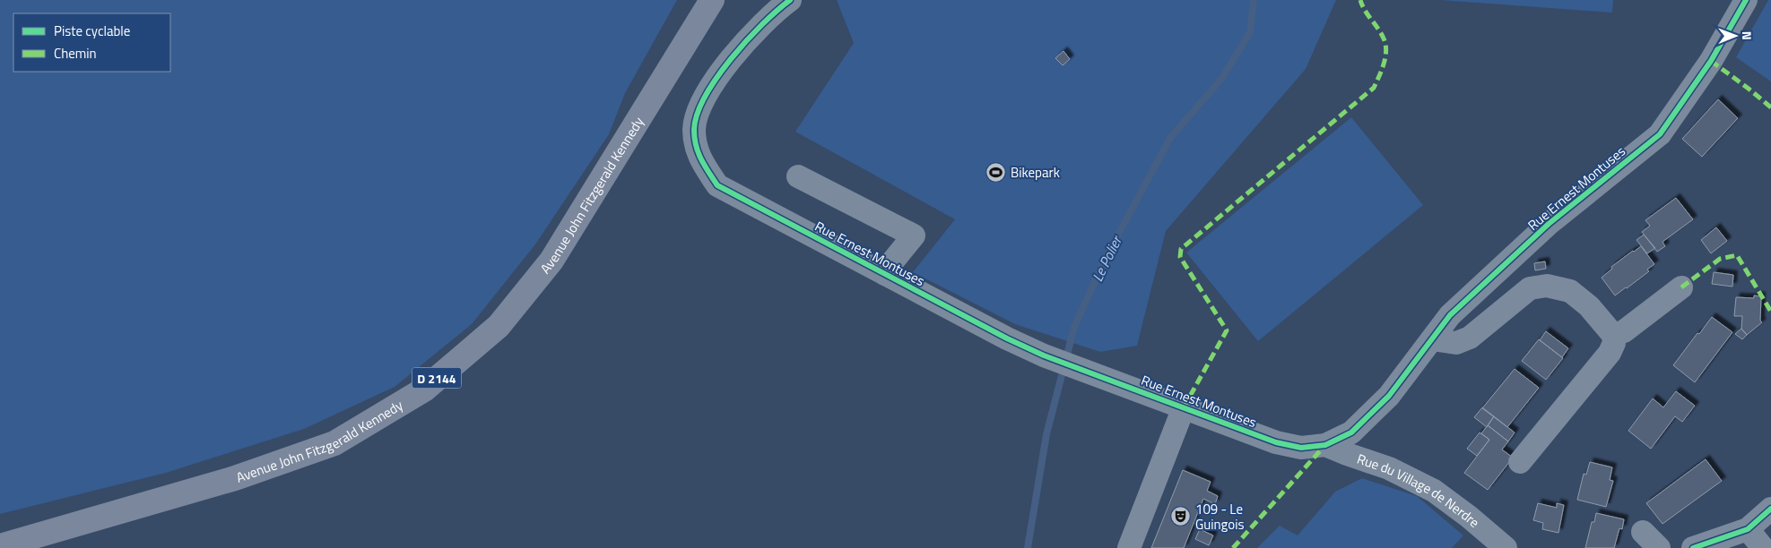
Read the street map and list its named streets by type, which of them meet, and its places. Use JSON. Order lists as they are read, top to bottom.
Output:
{
  "streets": {
    "main road": ["Avenue John Fitzgerald Kennedy", "D 2144"],
    "street": ["Rue Ernest Montuses", "Rue du Village de Nerdre"]
  },
  "crossings": [
    ["Rue Ernest Montuses", "Rue du Village de Nerdre"]
  ],
  "water": ["Le Polier"],
  "places": {
    "sports": ["Bikepark"],
    "theatre": ["109 - Le Guingois"]
  },
  "legend": ["Piste cyclable", "Chemin"],
  "north": "right"
}
